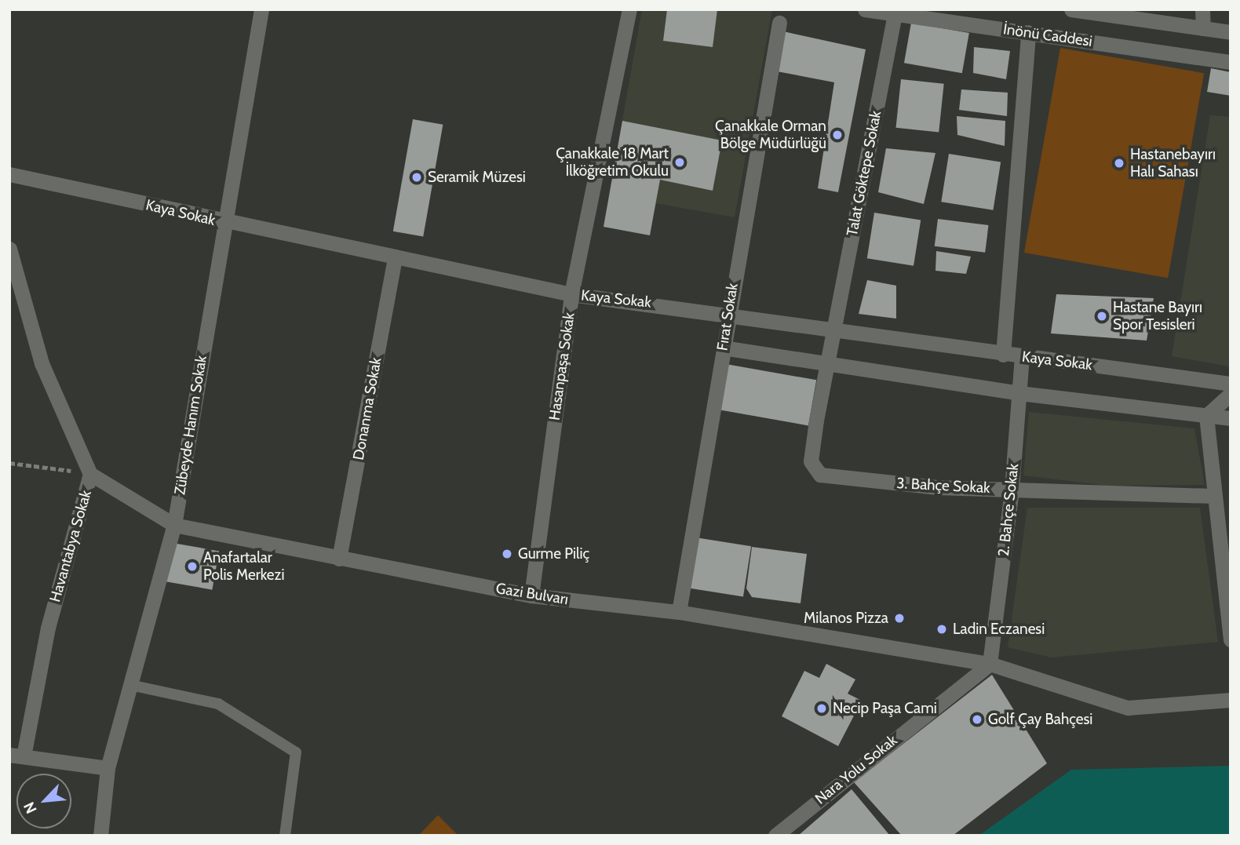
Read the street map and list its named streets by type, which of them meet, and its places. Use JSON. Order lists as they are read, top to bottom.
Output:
{
  "streets": {
    "street": [
      "İnönü Caddesi",
      "Talat Göktepe Sokak",
      "Kaya Sokak",
      "Fırat Sokak",
      "Hasanpaşa Sokak",
      "Donanma Sokak",
      "Zübeyde Hanım Sokak",
      "3. Bahçe Sokak",
      "2. Bahçe Sokak",
      "Havantabya Sokak",
      "Gazi Bulvarı",
      "Nara Yolu Sokak"
    ]
  },
  "crossings": [
    ["İnönü Caddesi", "Talat Göktepe Sokak"],
    ["Talat Göktepe Sokak", "Kaya Sokak"],
    ["Talat Göktepe Sokak", "3. Bahçe Sokak"],
    ["Kaya Sokak", "Fırat Sokak"],
    ["Kaya Sokak", "Hasanpaşa Sokak"],
    ["Kaya Sokak", "Donanma Sokak"],
    ["Kaya Sokak", "Zübeyde Hanım Sokak"],
    ["Kaya Sokak", "3. Bahçe Sokak"],
    ["Kaya Sokak", "2. Bahçe Sokak"],
    ["Fırat Sokak", "Gazi Bulvarı"],
    ["Hasanpaşa Sokak", "Gazi Bulvarı"],
    ["Donanma Sokak", "Gazi Bulvarı"],
    ["Zübeyde Hanım Sokak", "Gazi Bulvarı"],
    ["3. Bahçe Sokak", "2. Bahçe Sokak"],
    ["2. Bahçe Sokak", "Gazi Bulvarı"],
    ["2. Bahçe Sokak", "Nara Yolu Sokak"],
    ["Havantabya Sokak", "Gazi Bulvarı"],
    ["Gazi Bulvarı", "Nara Yolu Sokak"]
  ],
  "places": [
    "Çanakkale Orman Bölge Müdürlüğü",
    "Çanakkale 18 Mart İlköğretim Okulu",
    "Hastanebayırı Halı Sahası",
    "Seramik Müzesi",
    "Hastane Bayırı Spor Tesisleri",
    "Gurme Piliç",
    "Anafartalar Polis Merkezi",
    "Milanos Pizza",
    "Ladin Eczanesi",
    "Necip Paşa Cami",
    "Golf Çay Bahçesi"
  ],
  "north": "bottom left"
}
